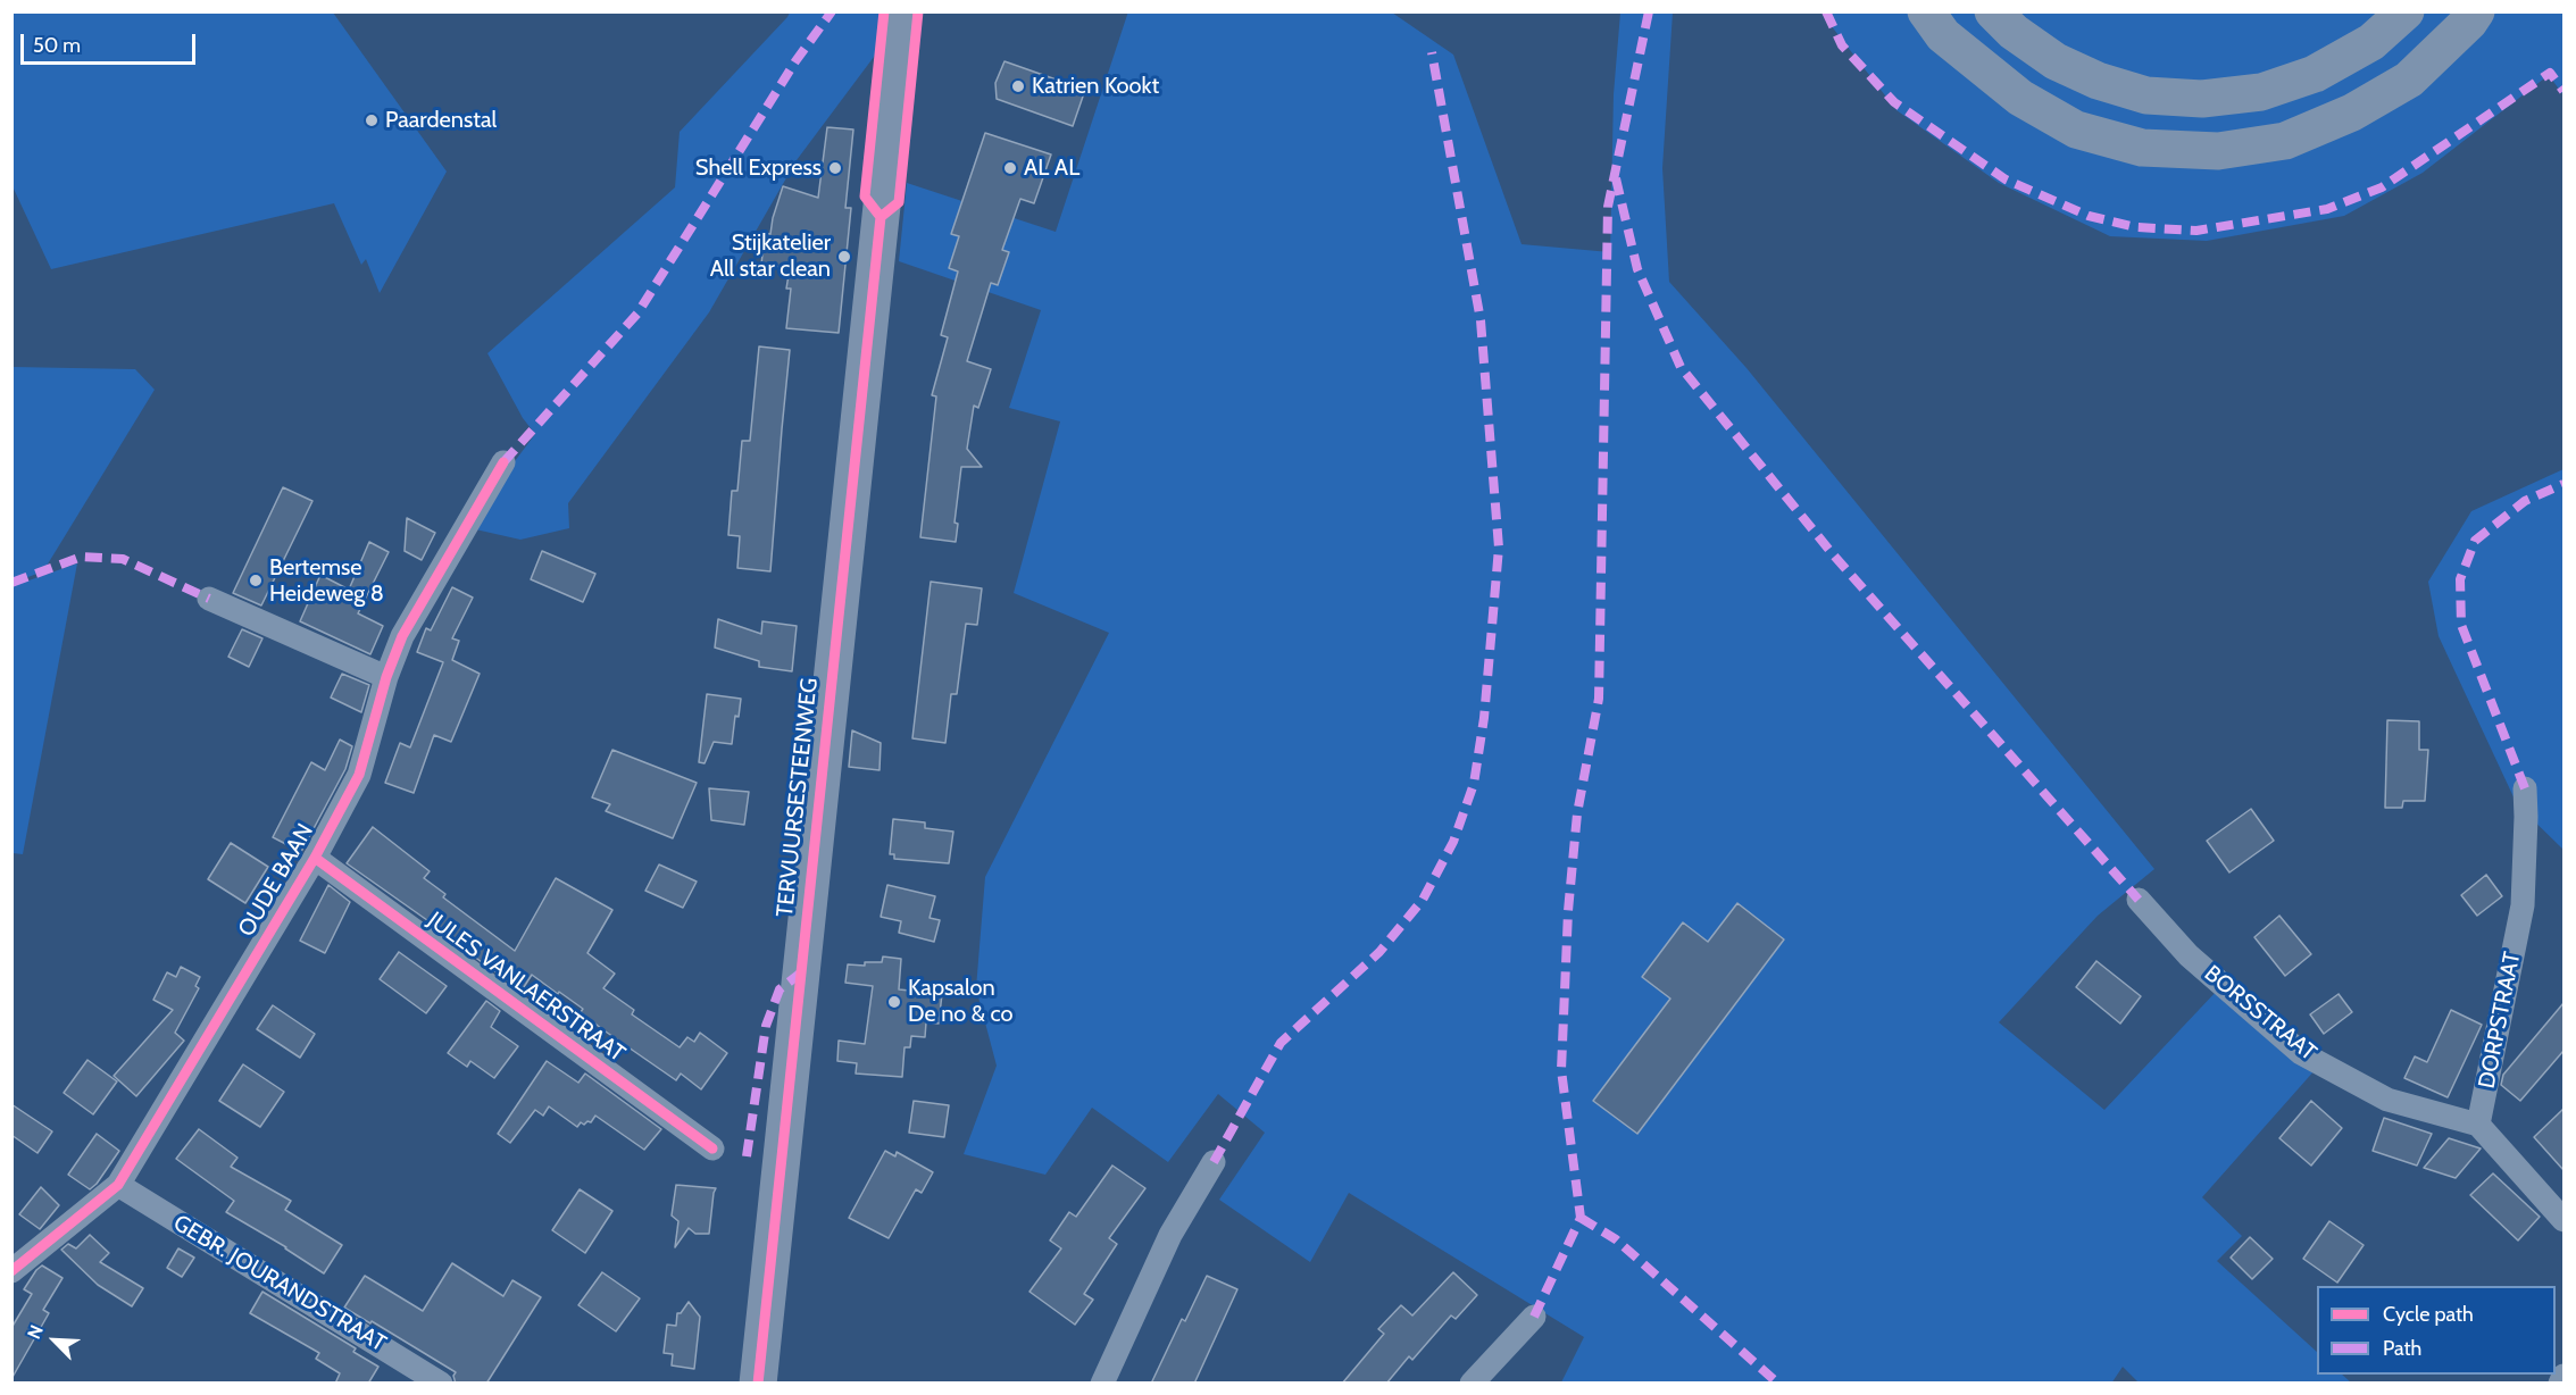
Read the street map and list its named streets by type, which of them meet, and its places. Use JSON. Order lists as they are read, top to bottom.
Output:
{
  "streets": {
    "main road": ["TERVUURSESTEENWEG"],
    "street": [
      "OUDE BAAN",
      "JULES VANLAERSTRAAT",
      "BORSSTRAAT",
      "DORPSTRAAT",
      "GEBR. JOURANDSTRAAT"
    ]
  },
  "crossings": [
    ["OUDE BAAN", "JULES VANLAERSTRAAT"],
    ["OUDE BAAN", "GEBR. JOURANDSTRAAT"],
    ["BORSSTRAAT", "DORPSTRAAT"]
  ],
  "places": [
    "Katrien Kookt",
    "Paardenstal",
    "Shell Express",
    "AL AL",
    "Stijkatelier All star clean",
    "Bertemse Heideweg 8",
    "Kapsalon De no & co"
  ],
  "legend": ["Cycle path", "Path"],
  "scale_bar": "50 m",
  "north": "top left"
}
